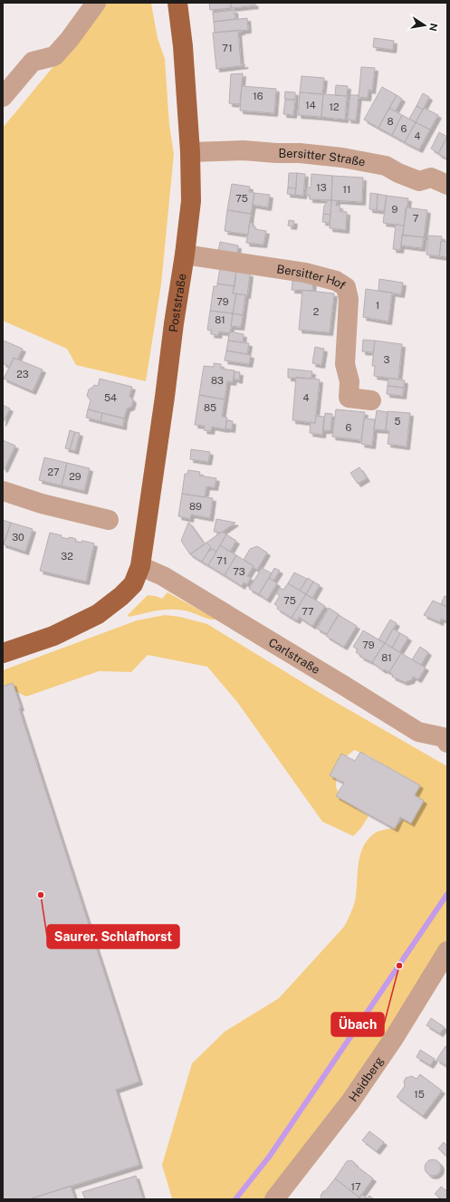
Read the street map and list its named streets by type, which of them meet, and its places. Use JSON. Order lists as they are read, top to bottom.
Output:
{
  "streets": {
    "main road": ["Poststraße"],
    "street": [
      "Bersitter Straße",
      "Bersitter Hof",
      "Carlstraße",
      "Heidberg"
    ]
  },
  "crossings": [
    ["Bersitter Straße", "Poststraße"],
    ["Bersitter Hof", "Poststraße"],
    ["Poststraße", "Carlstraße"]
  ],
  "places": ["Saurer. Schlafhorst", "Übach"],
  "house_numbers": [
    "71",
    "16",
    "14",
    "12",
    "8",
    "6",
    "4",
    "13",
    "11",
    "75",
    "9",
    "7",
    "79",
    "1",
    "2",
    "81",
    "3",
    "23",
    "83",
    "54",
    "4",
    "85",
    "5",
    "6",
    "27",
    "29",
    "89",
    "30",
    "32",
    "71",
    "73",
    "75",
    "77",
    "79",
    "81",
    "15",
    "17"
  ],
  "north": "right"
}
